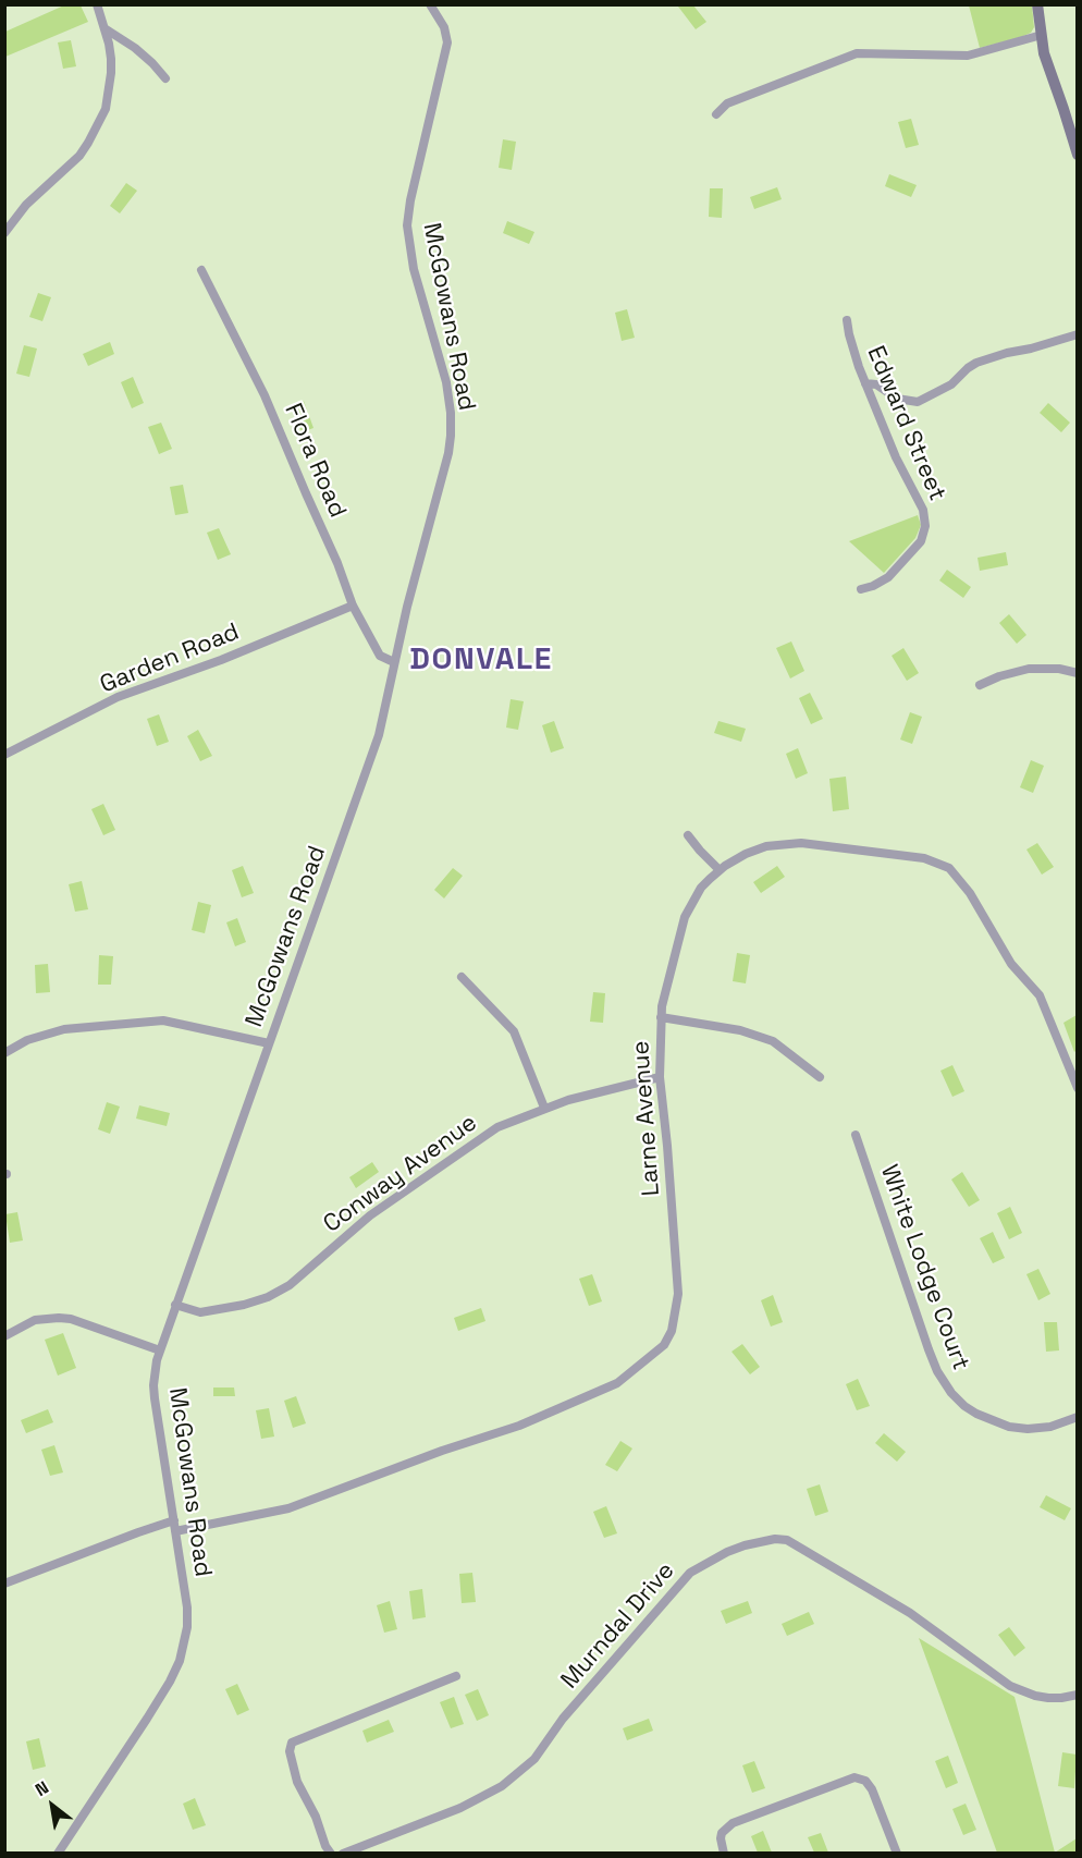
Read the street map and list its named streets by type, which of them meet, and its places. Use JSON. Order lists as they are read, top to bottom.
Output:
{
  "streets": {
    "street": [
      "McGowans Road",
      "Edward Street",
      "Flora Road",
      "Garden Road",
      "Larne Avenue",
      "Conway Avenue",
      "White Lodge Court",
      "Murndal Drive"
    ]
  },
  "crossings": [
    ["McGowans Road", "Flora Road"],
    ["McGowans Road", "Larne Avenue"],
    ["McGowans Road", "Conway Avenue"],
    ["Flora Road", "Garden Road"],
    ["Larne Avenue", "Conway Avenue"]
  ],
  "districts": ["DONVALE"],
  "north": "top left"
}
